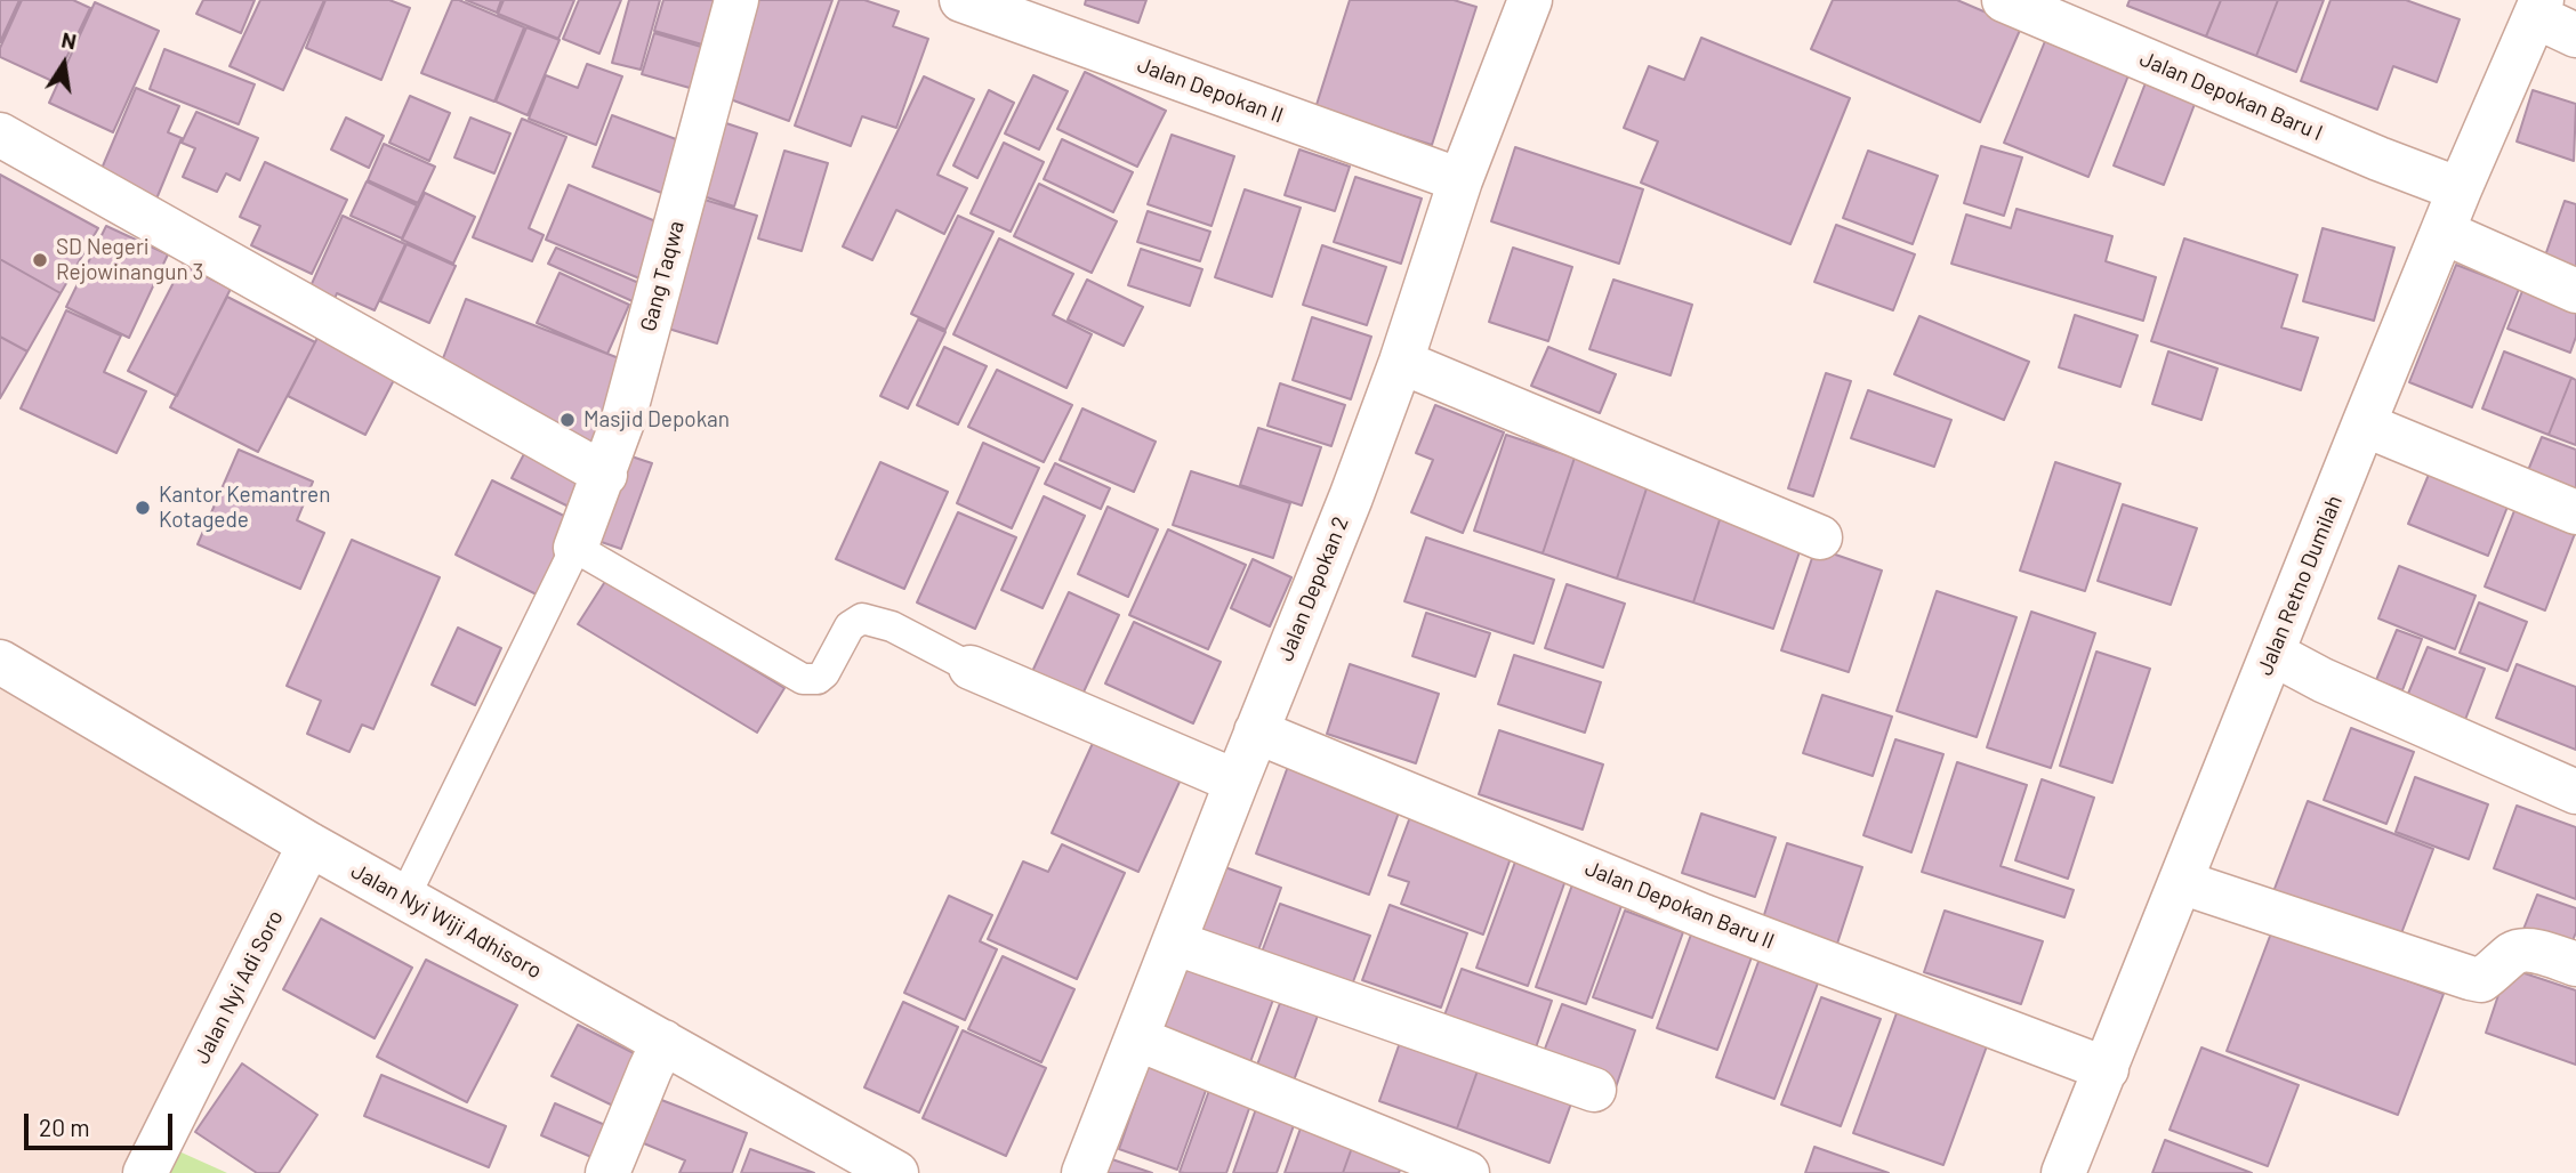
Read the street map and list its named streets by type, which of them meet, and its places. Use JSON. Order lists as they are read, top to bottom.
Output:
{
  "streets": {
    "street": [
      "Jalan Depokan II",
      "Jalan Depokan Baru I",
      "Gang Taqwa",
      "Jalan Retno Dumilah",
      "Jalan Depokan 2",
      "Jalan Depokan Baru II",
      "Jalan Nyi Wiji Adhisoro",
      "Jalan Nyi Adi Soro"
    ]
  },
  "crossings": [
    ["Jalan Depokan II", "Jalan Depokan 2"],
    ["Jalan Depokan Baru I", "Jalan Retno Dumilah"],
    ["Jalan Retno Dumilah", "Jalan Depokan Baru II"],
    ["Jalan Depokan 2", "Jalan Depokan Baru II"],
    ["Jalan Nyi Wiji Adhisoro", "Jalan Nyi Adi Soro"]
  ],
  "places": ["SD Negeri Rejowinangun 3", "Masjid Depokan", "Kantor Kemantren Kotagede"],
  "scale_bar": "20 m",
  "north": "top"
}
